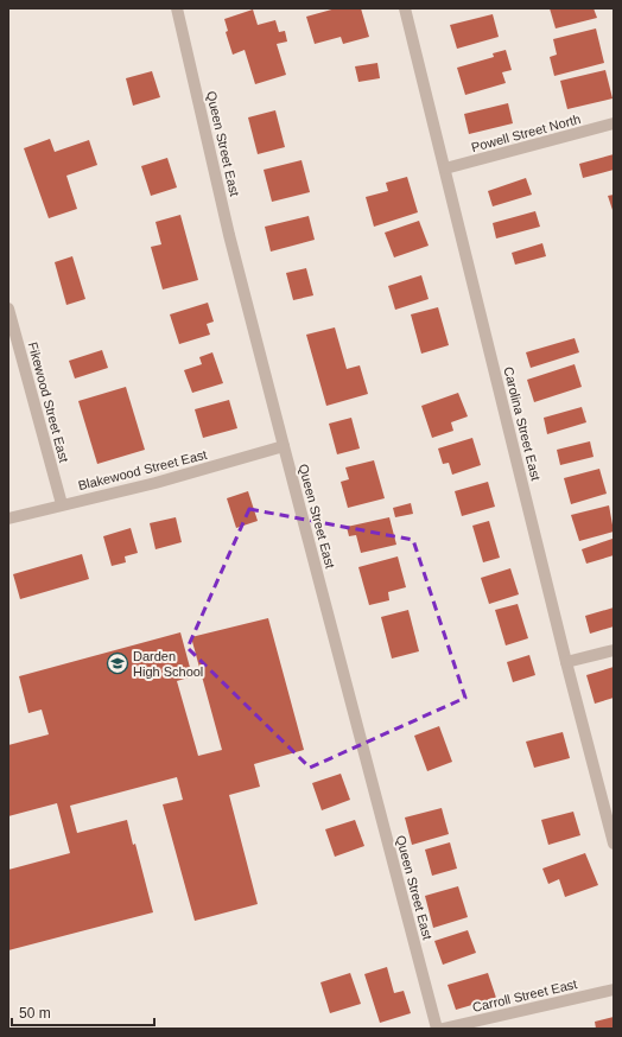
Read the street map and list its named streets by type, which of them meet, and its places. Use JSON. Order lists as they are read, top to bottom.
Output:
{
  "streets": {
    "street": [
      "Powell Street North",
      "Queen Street East",
      "Fikewood Street East",
      "Carolina Street East",
      "Blakewood Street East",
      "Carroll Street East"
    ]
  },
  "crossings": [
    ["Powell Street North", "Carolina Street East"],
    ["Queen Street East", "Blakewood Street East"],
    ["Fikewood Street East", "Blakewood Street East"]
  ],
  "places": {
    "school or university": ["Darden High School"]
  },
  "scale_bar": "50 m"
}
